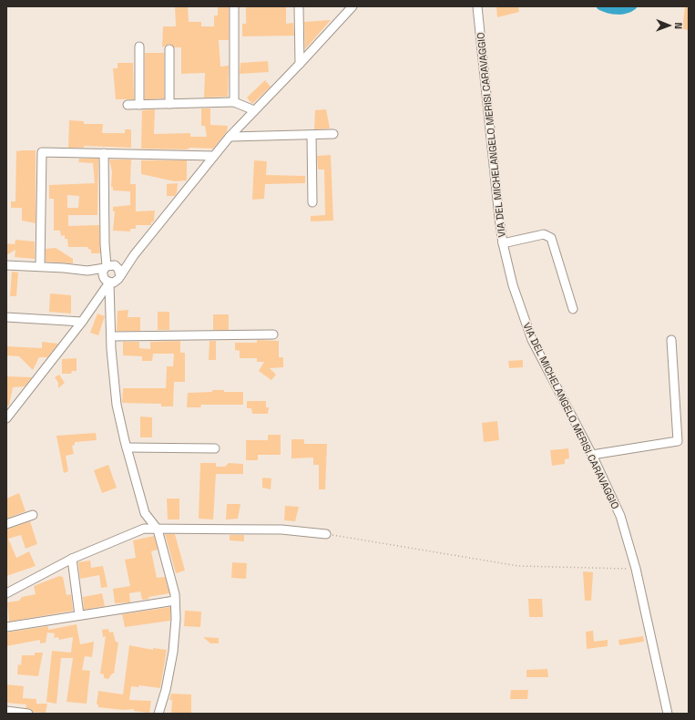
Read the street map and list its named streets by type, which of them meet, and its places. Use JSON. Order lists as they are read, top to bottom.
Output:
{
  "streets": {
    "street": ["VIA DEL MICHELANGELO MERISI CARAVAGGIO"]
  },
  "north": "right"
}
